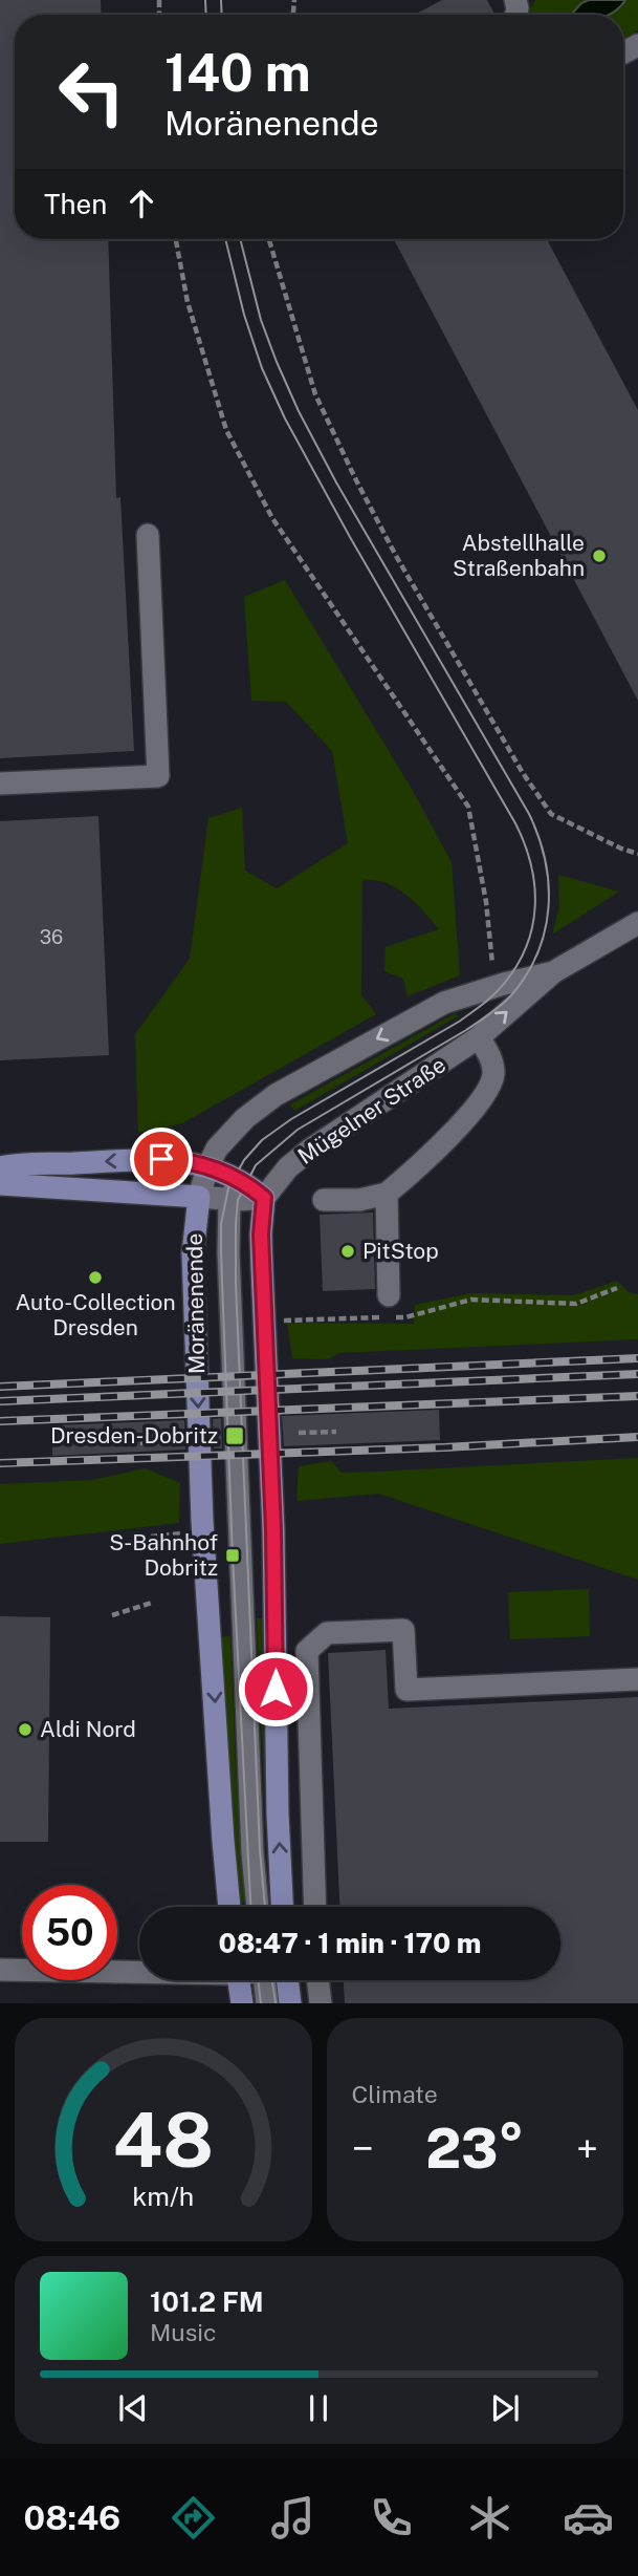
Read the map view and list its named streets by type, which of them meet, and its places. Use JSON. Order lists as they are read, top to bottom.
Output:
{
  "streets": {
    "main road": ["Moränenende"],
    "street": ["Mügelner Straße"]
  },
  "crossings": [
    ["Mügelner Straße", "Moränenende"]
  ],
  "places": {
    "other": [
      "Abstellhalle Straßenbahn",
      "PitStop",
      "Auto-Collection Dresden",
      "Aldi Nord"
    ],
    "transit": ["Dresden-Dobritz", "S-Bahnhof Dobritz"]
  },
  "house_numbers": ["36"],
  "page": {
    "turn": ["140 m", "Moränenende"],
    "then": "Then",
    "limit": "50",
    "trip": "08:47 · 1 min · 170 m",
    "tile": "Climate",
    "heat": ["−", "23°", "+"],
    "song": ["101.2 FM", "Music"],
    "tabs": "08:46",
    "gauge": ["48", "km/h"]
  }
}
